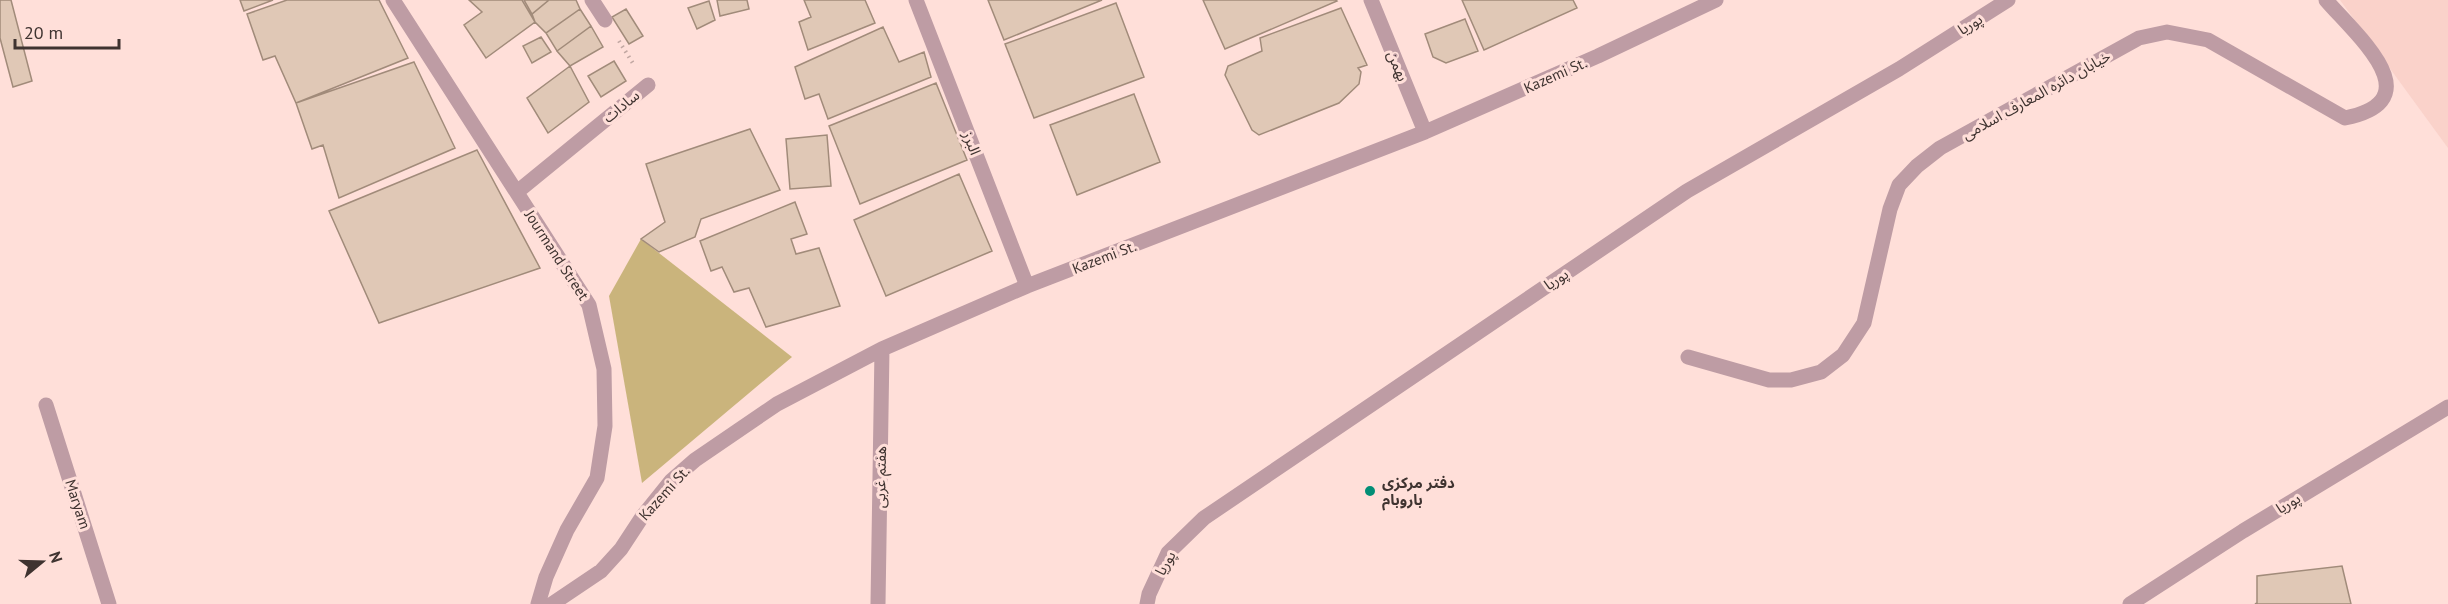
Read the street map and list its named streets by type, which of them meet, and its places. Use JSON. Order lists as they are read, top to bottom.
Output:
{
  "streets": {
    "street": [
      "پوریا",
      "بهمن",
      "Kazemi St.",
      "خیابان دائره المعارف اسلامی",
      "سادات",
      "البرز",
      "Jourmand Street",
      "هفتم غربی",
      "Maryam"
    ]
  },
  "crossings": [
    ["بهمن", "Kazemi St."],
    ["Kazemi St.", "البرز"],
    ["Kazemi St.", "هفتم غربی"],
    ["سادات", "Jourmand Street"]
  ],
  "places": ["دفتر مرکزی باروبام"],
  "scale_bar": "20 m",
  "north": "right"
}
